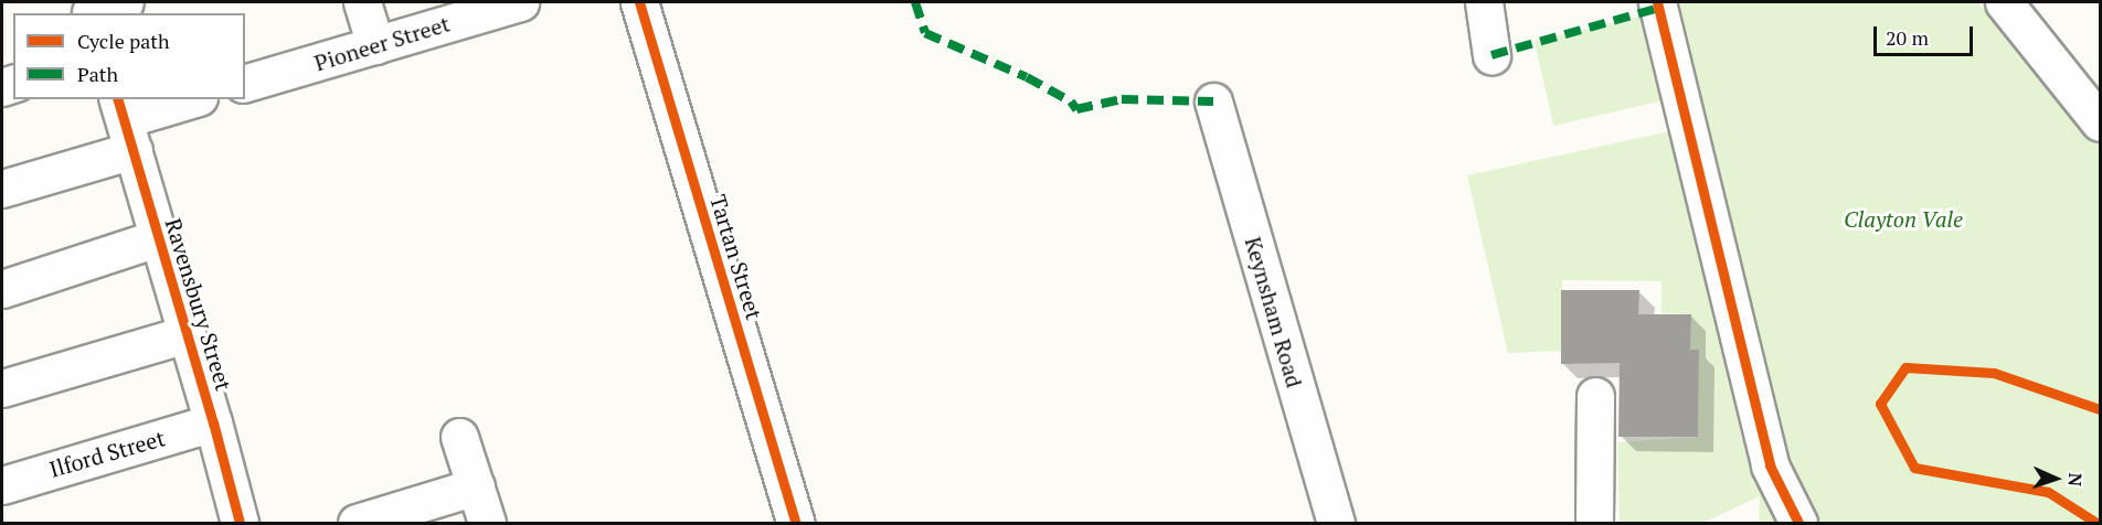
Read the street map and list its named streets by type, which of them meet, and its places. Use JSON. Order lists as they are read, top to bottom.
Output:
{
  "streets": {
    "street": [
      "Pioneer Street",
      "Tartan Street",
      "Ravensbury Street",
      "Keynsham Road",
      "Ilford Street"
    ]
  },
  "crossings": [
    ["Ravensbury Street", "Ilford Street"]
  ],
  "parks": ["Clayton Vale"],
  "legend": ["Cycle path", "Path"],
  "scale_bar": "20 m",
  "north": "right"
}
